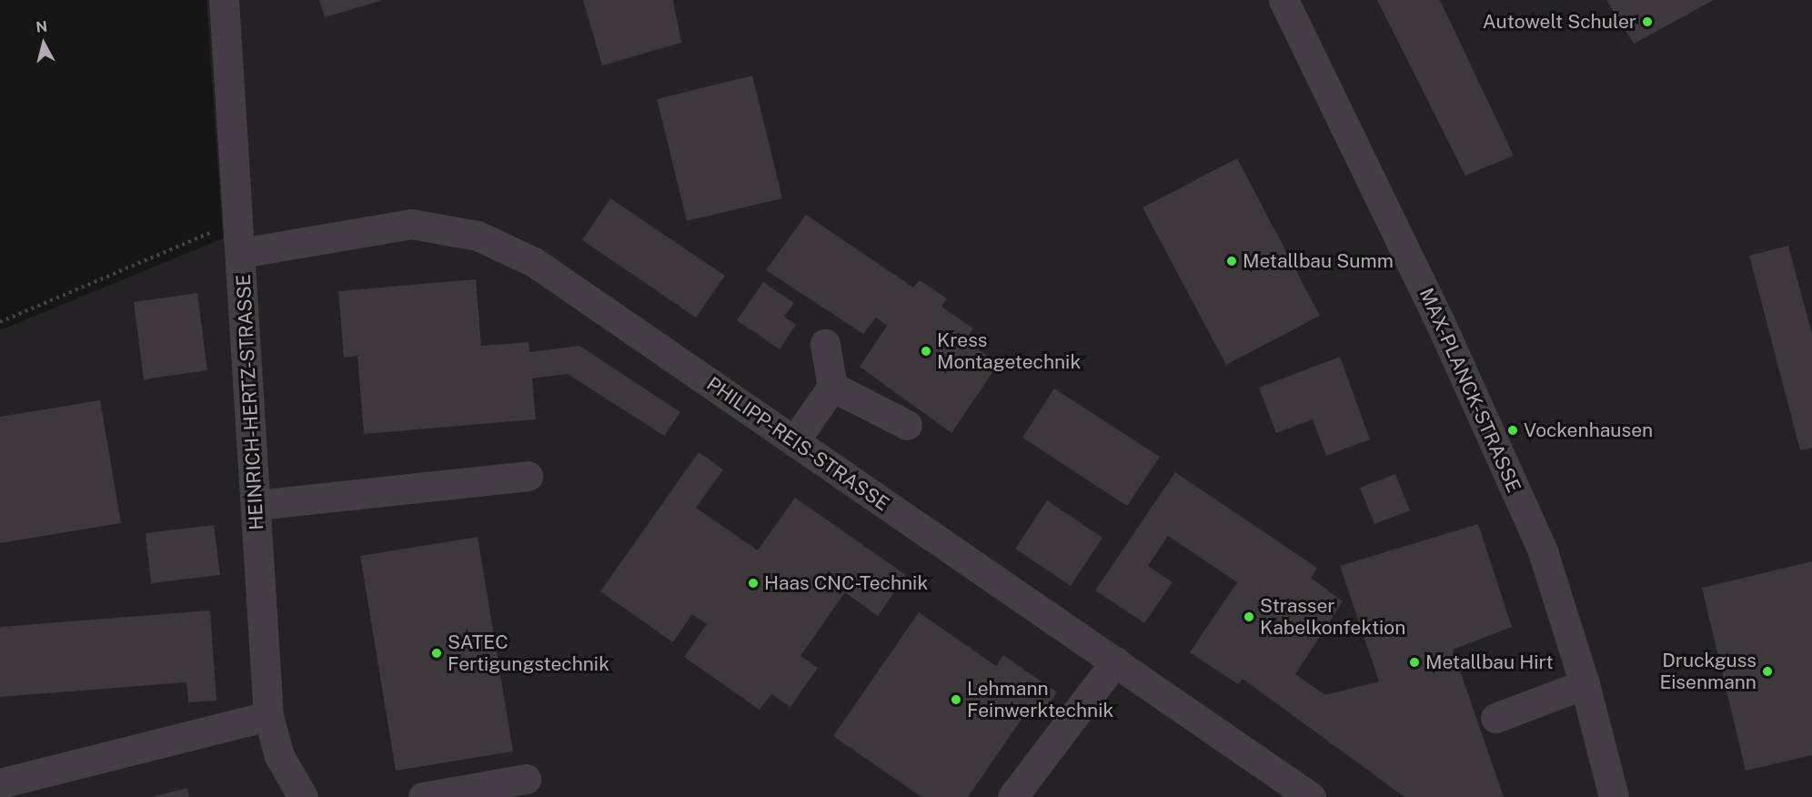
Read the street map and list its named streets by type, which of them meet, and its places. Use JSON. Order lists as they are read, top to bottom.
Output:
{
  "streets": {
    "street": ["MAX-PLANCK-STRASSE", "HEINRICH-HERTZ-STRASSE", "PHILIPP-REIS-STRASSE"]
  },
  "crossings": [
    ["HEINRICH-HERTZ-STRASSE", "PHILIPP-REIS-STRASSE"]
  ],
  "places": [
    "Autowelt Schuler",
    "Metallbau Summ",
    "Kress Montagetechnik",
    "Vockenhausen",
    "Haas CNC-Technik",
    "Strasser Kabelkonfektion",
    "SATEC Fertigungstechnik",
    "Metallbau Hirt",
    "Druckguss Eisenmann",
    "Lehmann Feinwerktechnik"
  ],
  "north": "top"
}
